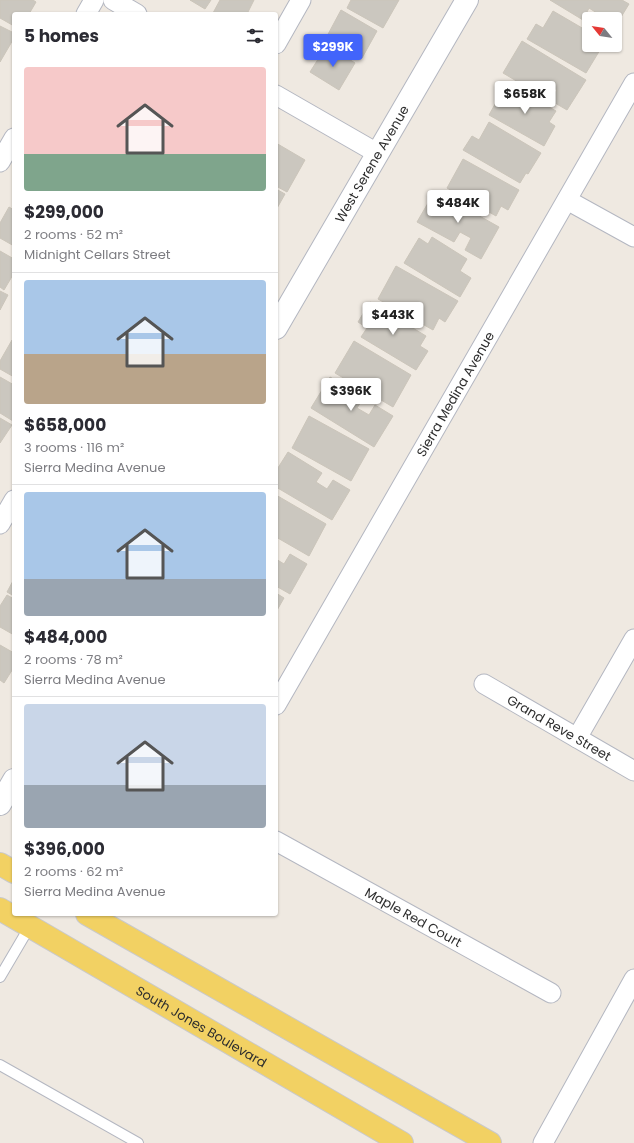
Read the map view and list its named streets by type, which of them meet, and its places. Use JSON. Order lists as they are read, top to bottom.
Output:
{
  "streets": {
    "main road": ["South Jones Boulevard"],
    "street": [
      "West Serene Avenue",
      "Sierra Medina Avenue",
      "Grand Reve Street",
      "Maple Red Court"
    ]
  },
  "north": "top left",
  "page": {
    "heading": "5 homes",
    "price": [
      "$299K",
      "$658K",
      "$484K",
      "$443K",
      "$396K"
    ],
    "list": [
      {
        "name": "$299,000",
        "note": "2 rooms · 52 m² · Midnight Cellars Street"
      },
      {
        "name": "$658,000",
        "note": "3 rooms · 116 m² · Sierra Medina Avenue"
      },
      {
        "name": "$484,000",
        "note": "2 rooms · 78 m² · Sierra Medina Avenue"
      },
      {
        "name": "$396,000",
        "note": "2 rooms · 62 m² · Sierra Medina Avenue"
      }
    ]
  }
}
